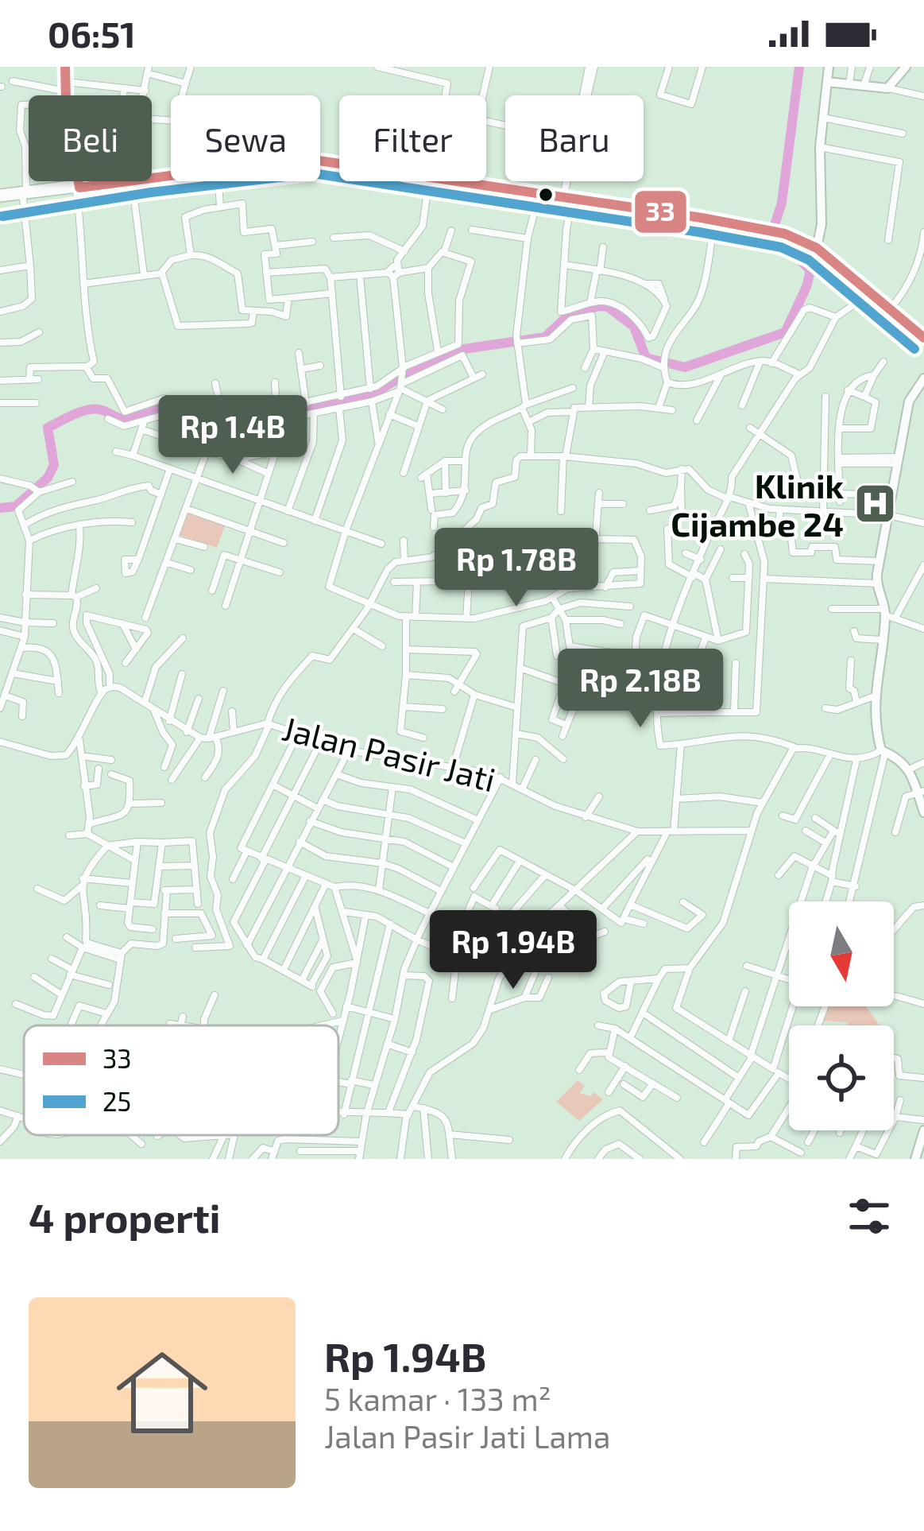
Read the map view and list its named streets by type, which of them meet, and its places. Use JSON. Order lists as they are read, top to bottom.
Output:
{
  "streets": {
    "street": ["Jalan Pasir Jati"]
  },
  "places": {
    "hospital": ["Klinik Cijambe 24"]
  },
  "lines": ["transit line 33", "transit line 25"],
  "legend": ["33", "25"],
  "north": "bottom",
  "page": {
    "status": "06:51",
    "chip": [
      "Beli",
      "Sewa",
      "Filter",
      "Baru"
    ],
    "price": [
      "Rp 1.4B",
      "Rp 1.78B",
      "Rp 2.18B",
      "Rp 1.94B"
    ],
    "heading": "4 properti",
    "list": [
      {
        "name": "Rp 1.94B",
        "note": "5 kamar · 133 m² · Jalan Pasir Jati Lama"
      }
    ]
  }
}
